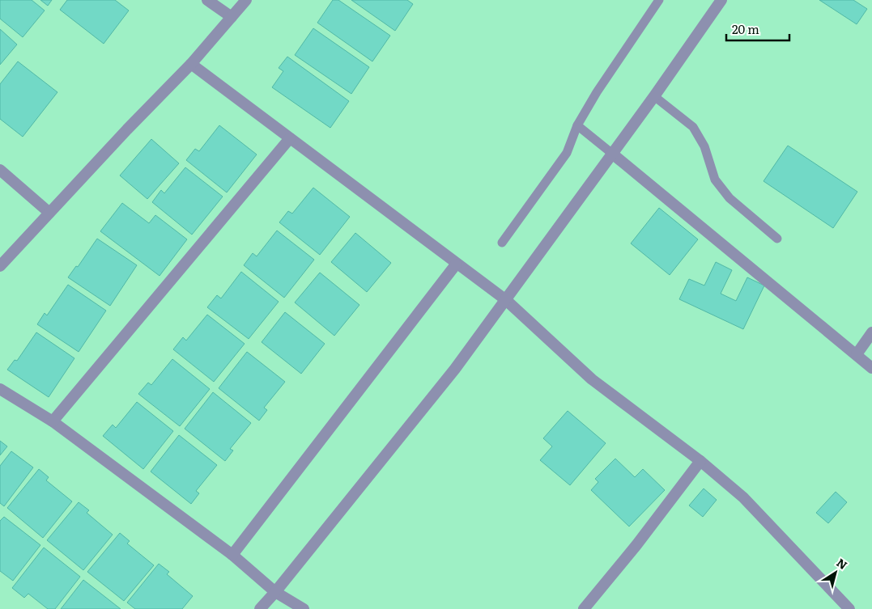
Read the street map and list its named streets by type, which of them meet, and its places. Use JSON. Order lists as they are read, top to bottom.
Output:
{
  "scale_bar": "20 m",
  "north": "top right"
}
